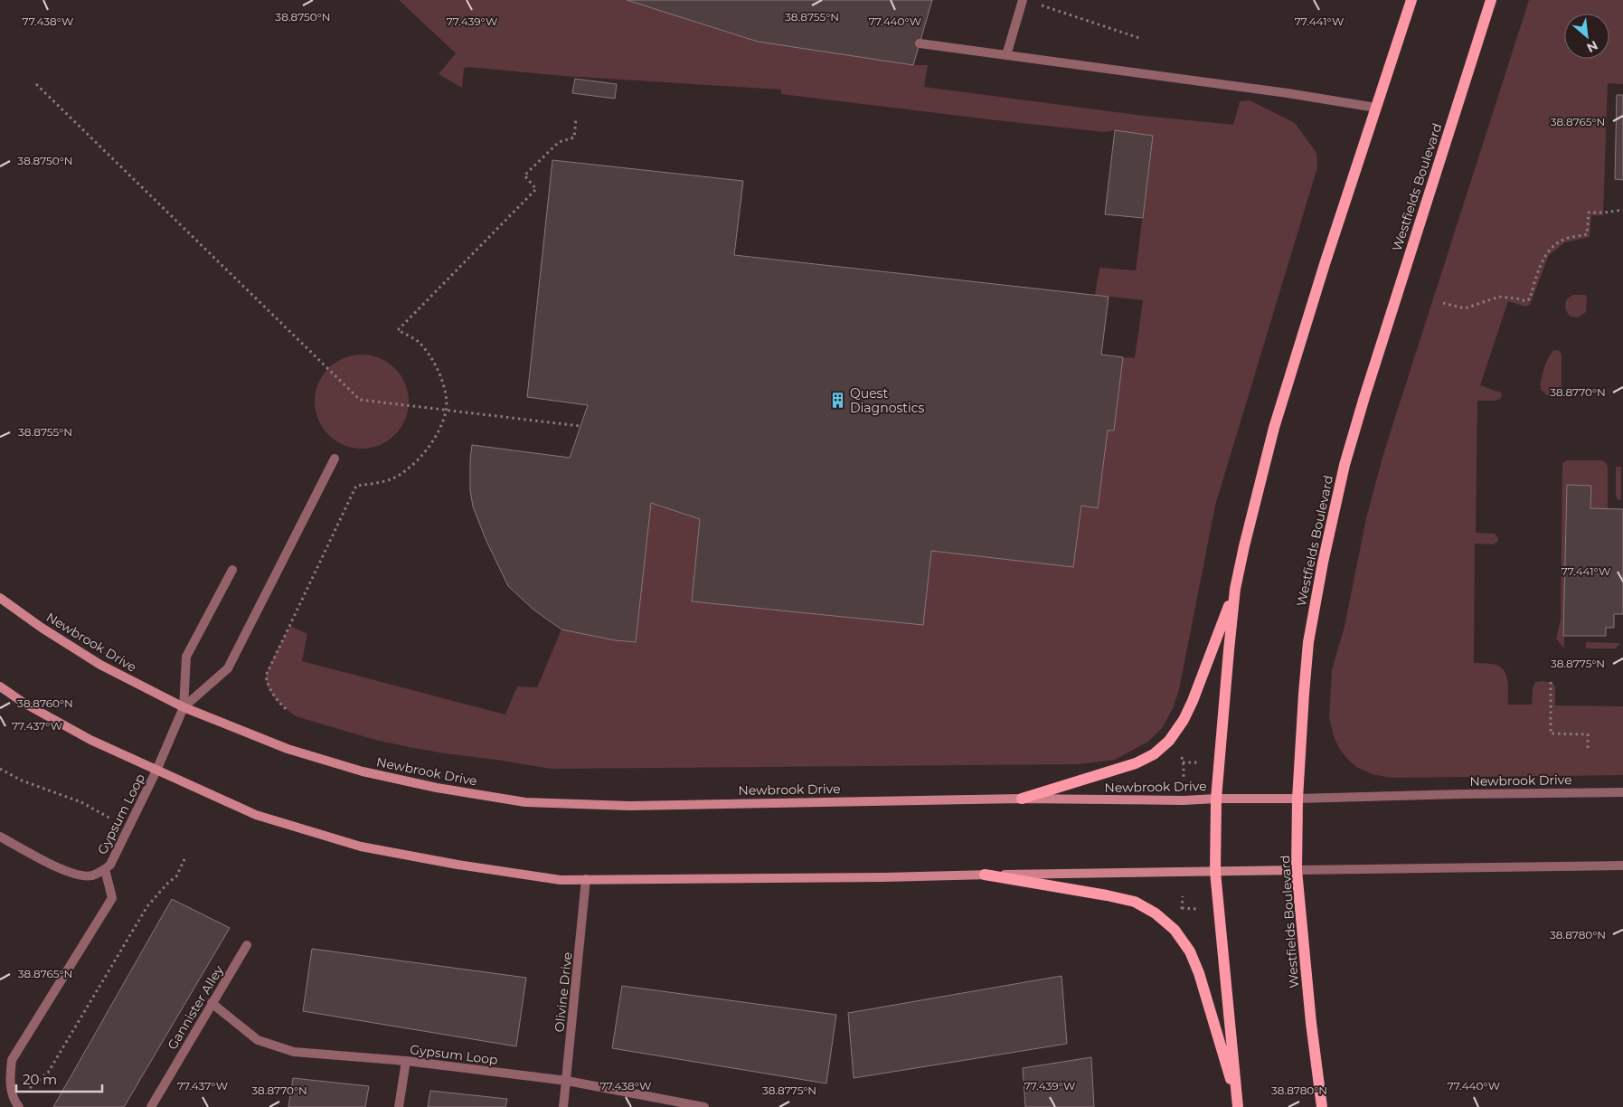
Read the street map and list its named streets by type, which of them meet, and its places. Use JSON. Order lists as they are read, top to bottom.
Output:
{
  "streets": {
    "main road": ["Westfields Boulevard"],
    "street": [
      "Newbrook Drive",
      "Gypsum Loop",
      "Olivine Drive",
      "Gannister Alley"
    ]
  },
  "crossings": [
    ["Westfields Boulevard", "Newbrook Drive"],
    ["Newbrook Drive", "Gypsum Loop"],
    ["Gypsum Loop", "Olivine Drive"],
    ["Gypsum Loop", "Gannister Alley"]
  ],
  "places": {
    "building": ["Quest Diagnostics"]
  },
  "scale_bar": "20 m",
  "north": "bottom right",
  "coordinates": [
    "38.8750°N",
    "38.8755°N",
    "77.438°W",
    "77.439°W",
    "77.440°W",
    "77.441°W",
    "38.8765°N",
    "38.8770°N",
    "38.8775°N",
    "38.8760°N",
    "77.437°W",
    "38.8780°N"
  ]
}
